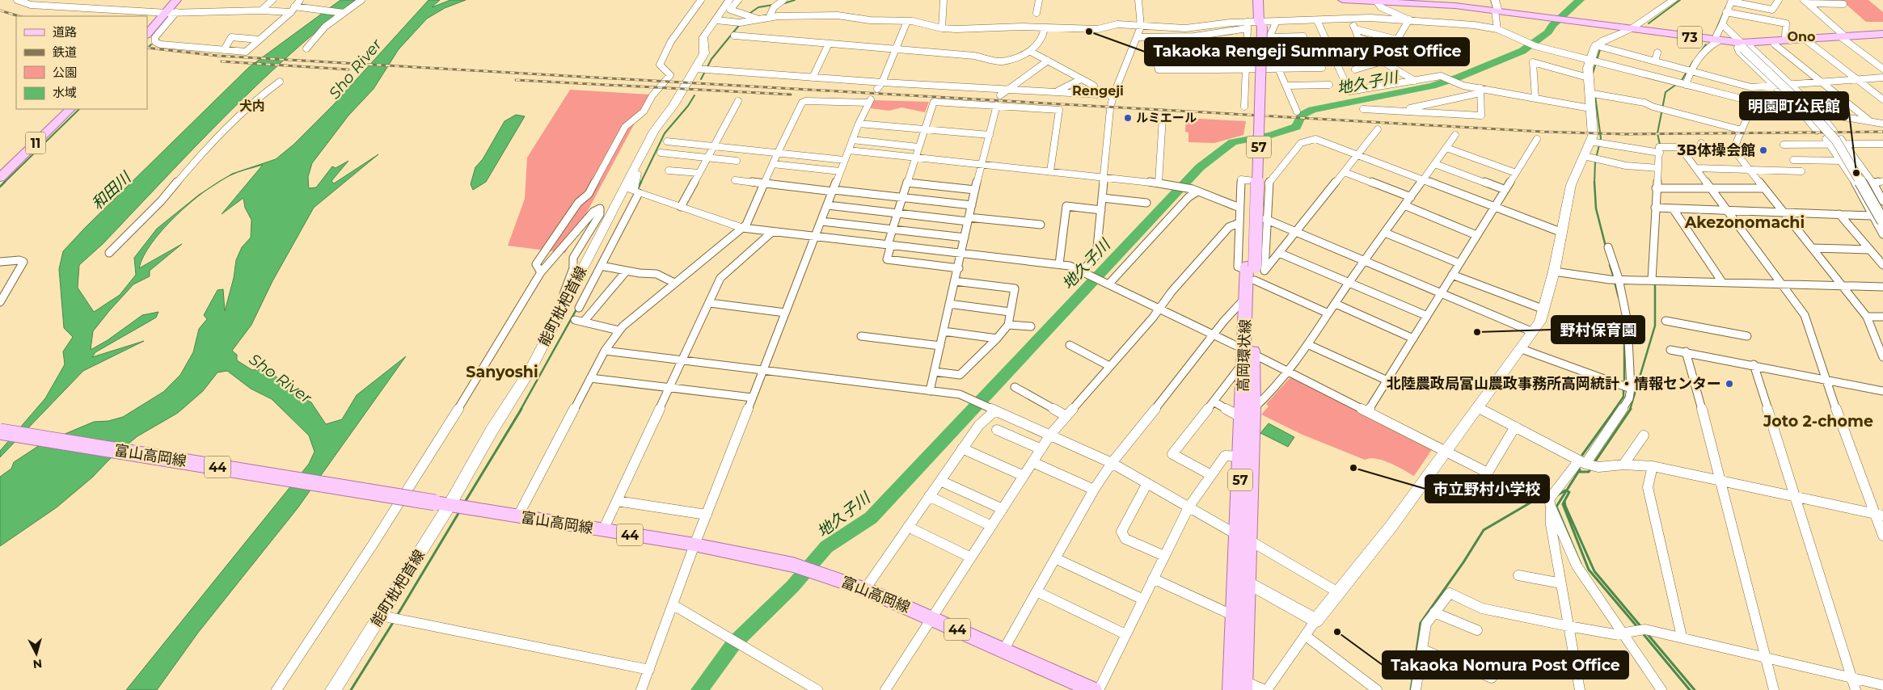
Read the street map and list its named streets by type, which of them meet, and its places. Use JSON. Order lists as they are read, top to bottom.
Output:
{
  "streets": {
    "main road": [
      "73",
      "11",
      "57",
      "高岡環状線",
      "富山高岡線",
      "44"
    ],
    "street": ["能町枇杷首線"]
  },
  "crossings": [
    ["能町枇杷首線", "富山高岡線"]
  ],
  "districts": [
    "Ono",
    "Rengeji",
    "犬内",
    "Akezonomachi",
    "Sanyoshi",
    "Joto 2-chome"
  ],
  "water": ["Sho River", "地久子川", "和田川"],
  "places": [
    "Takaoka Rengeji Summary Post Office",
    "ルミエール",
    "3B体操会館",
    "明園町公民館",
    "野村保育園",
    "北陸農政局富山農政事務所高岡統計・情報センター",
    "市立野村小学校",
    "Takaoka Nomura Post Office"
  ],
  "legend": [
    "道路",
    "鉄道",
    "公園",
    "水域"
  ],
  "north": "bottom"
}
